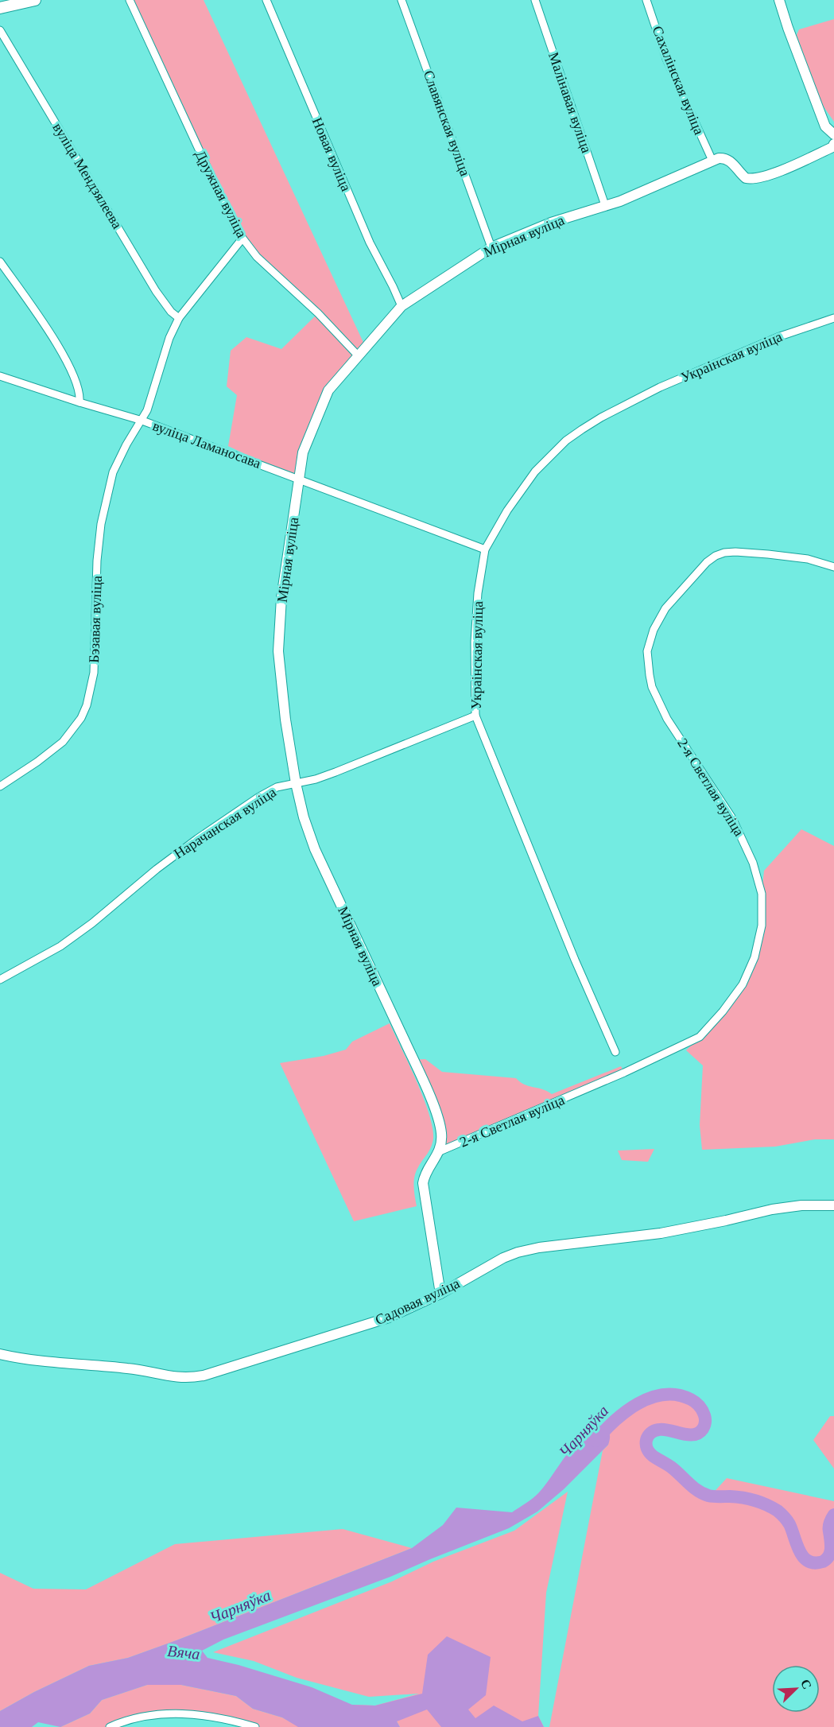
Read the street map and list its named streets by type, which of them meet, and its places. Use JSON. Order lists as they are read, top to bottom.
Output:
{
  "streets": {
    "street": [
      "Сахалінская вуліца",
      "Малінавая вуліца",
      "Славянская вуліца",
      "Новая вуліца",
      "вуліца Мендзялеева",
      "Дружная вуліца",
      "Мірная вуліца",
      "Украінская вуліца",
      "вуліца Ламаносава",
      "Бэзавая вуліца",
      "2-я Светлая вуліца",
      "Нарачанская вуліца",
      "Садовая вуліца"
    ]
  },
  "crossings": [
    ["Сахалінская вуліца", "Мірная вуліца"],
    ["Малінавая вуліца", "Мірная вуліца"],
    ["Славянская вуліца", "Мірная вуліца"],
    ["Новая вуліца", "Мірная вуліца"],
    ["вуліца Мендзялеева", "Бэзавая вуліца"],
    ["Дружная вуліца", "Мірная вуліца"],
    ["Дружная вуліца", "Бэзавая вуліца"],
    ["Мірная вуліца", "вуліца Ламаносава"],
    ["Мірная вуліца", "2-я Светлая вуліца"],
    ["Мірная вуліца", "Нарачанская вуліца"],
    ["Украінская вуліца", "вуліца Ламаносава"],
    ["Украінская вуліца", "Нарачанская вуліца"],
    ["вуліца Ламаносава", "Бэзавая вуліца"]
  ],
  "water": ["Чарняўка", "Вяча"],
  "north": "top right"
}
